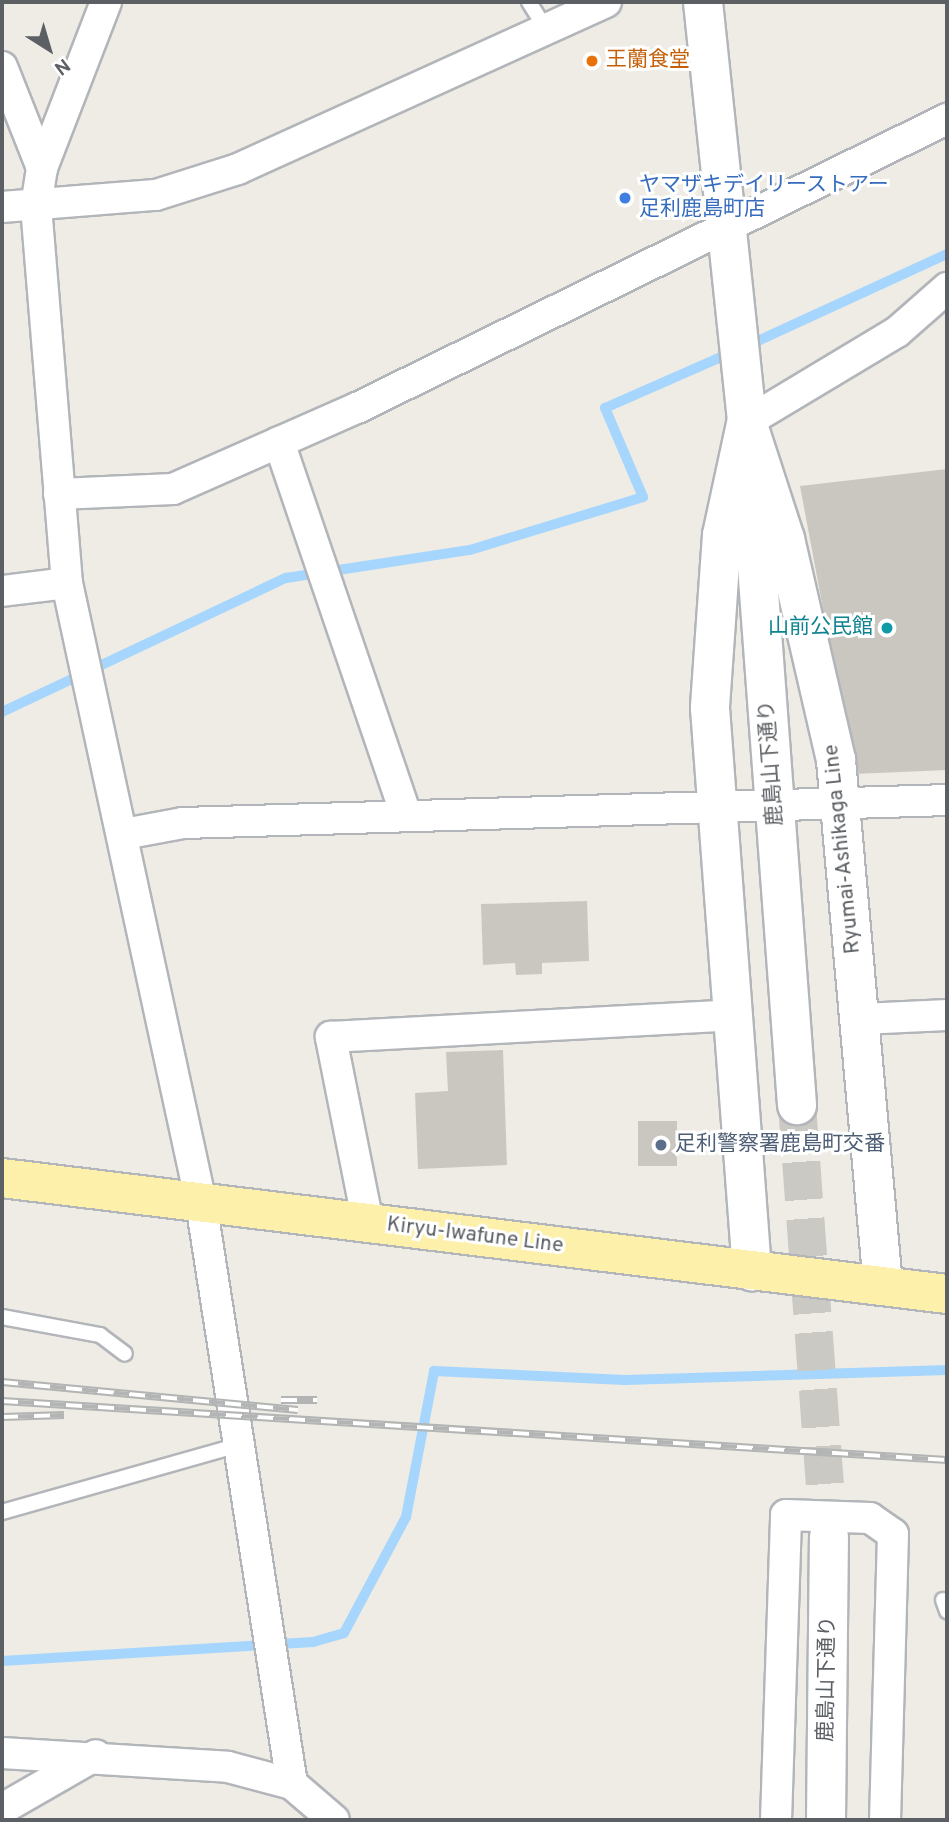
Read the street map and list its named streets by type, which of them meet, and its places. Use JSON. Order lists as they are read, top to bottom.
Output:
{
  "streets": {
    "main road": ["鹿島山下通り", "Ryumai-Ashikaga Line", "Kiryu-Iwafune Line"]
  },
  "crossings": [
    ["鹿島山下通り", "Ryumai-Ashikaga Line"],
    ["Ryumai-Ashikaga Line", "Kiryu-Iwafune Line"]
  ],
  "places": [
    "王蘭食堂",
    "ヤマザキデイリーストアー 足利鹿島町店",
    "山前公民館",
    "足利警察署鹿島町交番"
  ],
  "north": "bottom right"
}
